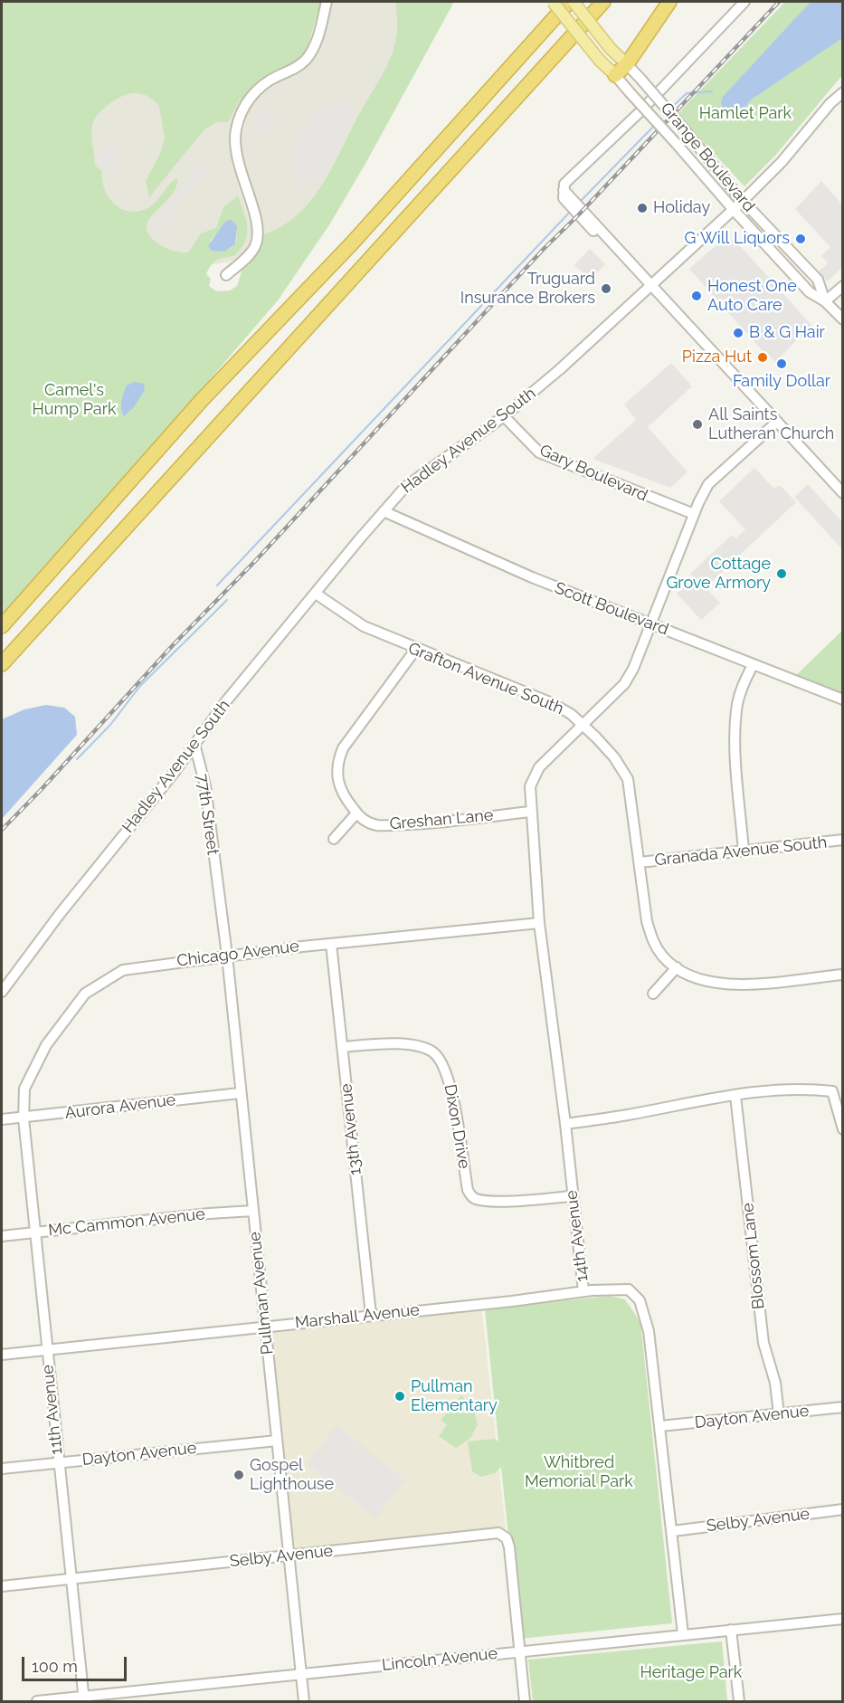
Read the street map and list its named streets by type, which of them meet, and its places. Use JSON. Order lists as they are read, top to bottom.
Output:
{
  "streets": {
    "street": [
      "Grange Boulevard",
      "Hadley Avenue South",
      "Gary Boulevard",
      "Scott Boulevard",
      "Grafton Avenue South",
      "77th Street",
      "Greshan Lane",
      "Granada Avenue South",
      "Chicago Avenue",
      "Aurora Avenue",
      "Dixon Drive",
      "13th Avenue",
      "Mc Cammon Avenue",
      "14th Avenue",
      "Blossom Lane",
      "Pullman Avenue",
      "Marshall Avenue",
      "11th Avenue",
      "Dayton Avenue",
      "Selby Avenue",
      "Lincoln Avenue"
    ]
  },
  "crossings": [
    ["Grange Boulevard", "Hadley Avenue South"],
    ["Hadley Avenue South", "Gary Boulevard"],
    ["Hadley Avenue South", "Scott Boulevard"],
    ["Hadley Avenue South", "Grafton Avenue South"],
    ["Hadley Avenue South", "77th Street"],
    ["Gary Boulevard", "14th Avenue"],
    ["Scott Boulevard", "14th Avenue"],
    ["Grafton Avenue South", "Greshan Lane"],
    ["Grafton Avenue South", "Granada Avenue South"],
    ["Grafton Avenue South", "14th Avenue"],
    ["77th Street", "Pullman Avenue"],
    ["Greshan Lane", "14th Avenue"],
    ["Chicago Avenue", "Aurora Avenue"],
    ["Chicago Avenue", "13th Avenue"],
    ["Chicago Avenue", "14th Avenue"],
    ["Chicago Avenue", "Pullman Avenue"],
    ["Chicago Avenue", "11th Avenue"],
    ["Aurora Avenue", "Pullman Avenue"],
    ["Aurora Avenue", "11th Avenue"],
    ["Dixon Drive", "13th Avenue"],
    ["Dixon Drive", "14th Avenue"],
    ["13th Avenue", "Marshall Avenue"],
    ["Mc Cammon Avenue", "Pullman Avenue"],
    ["Mc Cammon Avenue", "11th Avenue"],
    ["14th Avenue", "Marshall Avenue"],
    ["14th Avenue", "Dayton Avenue"],
    ["14th Avenue", "Selby Avenue"],
    ["14th Avenue", "Lincoln Avenue"],
    ["Blossom Lane", "Dayton Avenue"],
    ["Pullman Avenue", "Marshall Avenue"],
    ["Pullman Avenue", "Dayton Avenue"],
    ["Pullman Avenue", "Selby Avenue"],
    ["Pullman Avenue", "Lincoln Avenue"],
    ["Marshall Avenue", "11th Avenue"],
    ["11th Avenue", "Dayton Avenue"],
    ["11th Avenue", "Selby Avenue"],
    ["11th Avenue", "Lincoln Avenue"],
    ["Selby Avenue", "Lincoln Avenue"]
  ],
  "parks": [
    "Hamlet Park",
    "Camel's Hump Park",
    "Whitbred Memorial Park",
    "Heritage Park"
  ],
  "places": [
    "Holiday",
    "G Will Liquors",
    "Truguard Insurance Brokers",
    "Honest One Auto Care",
    "B & G Hair",
    "Pizza Hut",
    "Family Dollar",
    "All Saints Lutheran Church",
    "Cottage Grove Armory",
    "Pullman Elementary",
    "Gospel Lighthouse"
  ],
  "scale_bar": "100 m"
}
